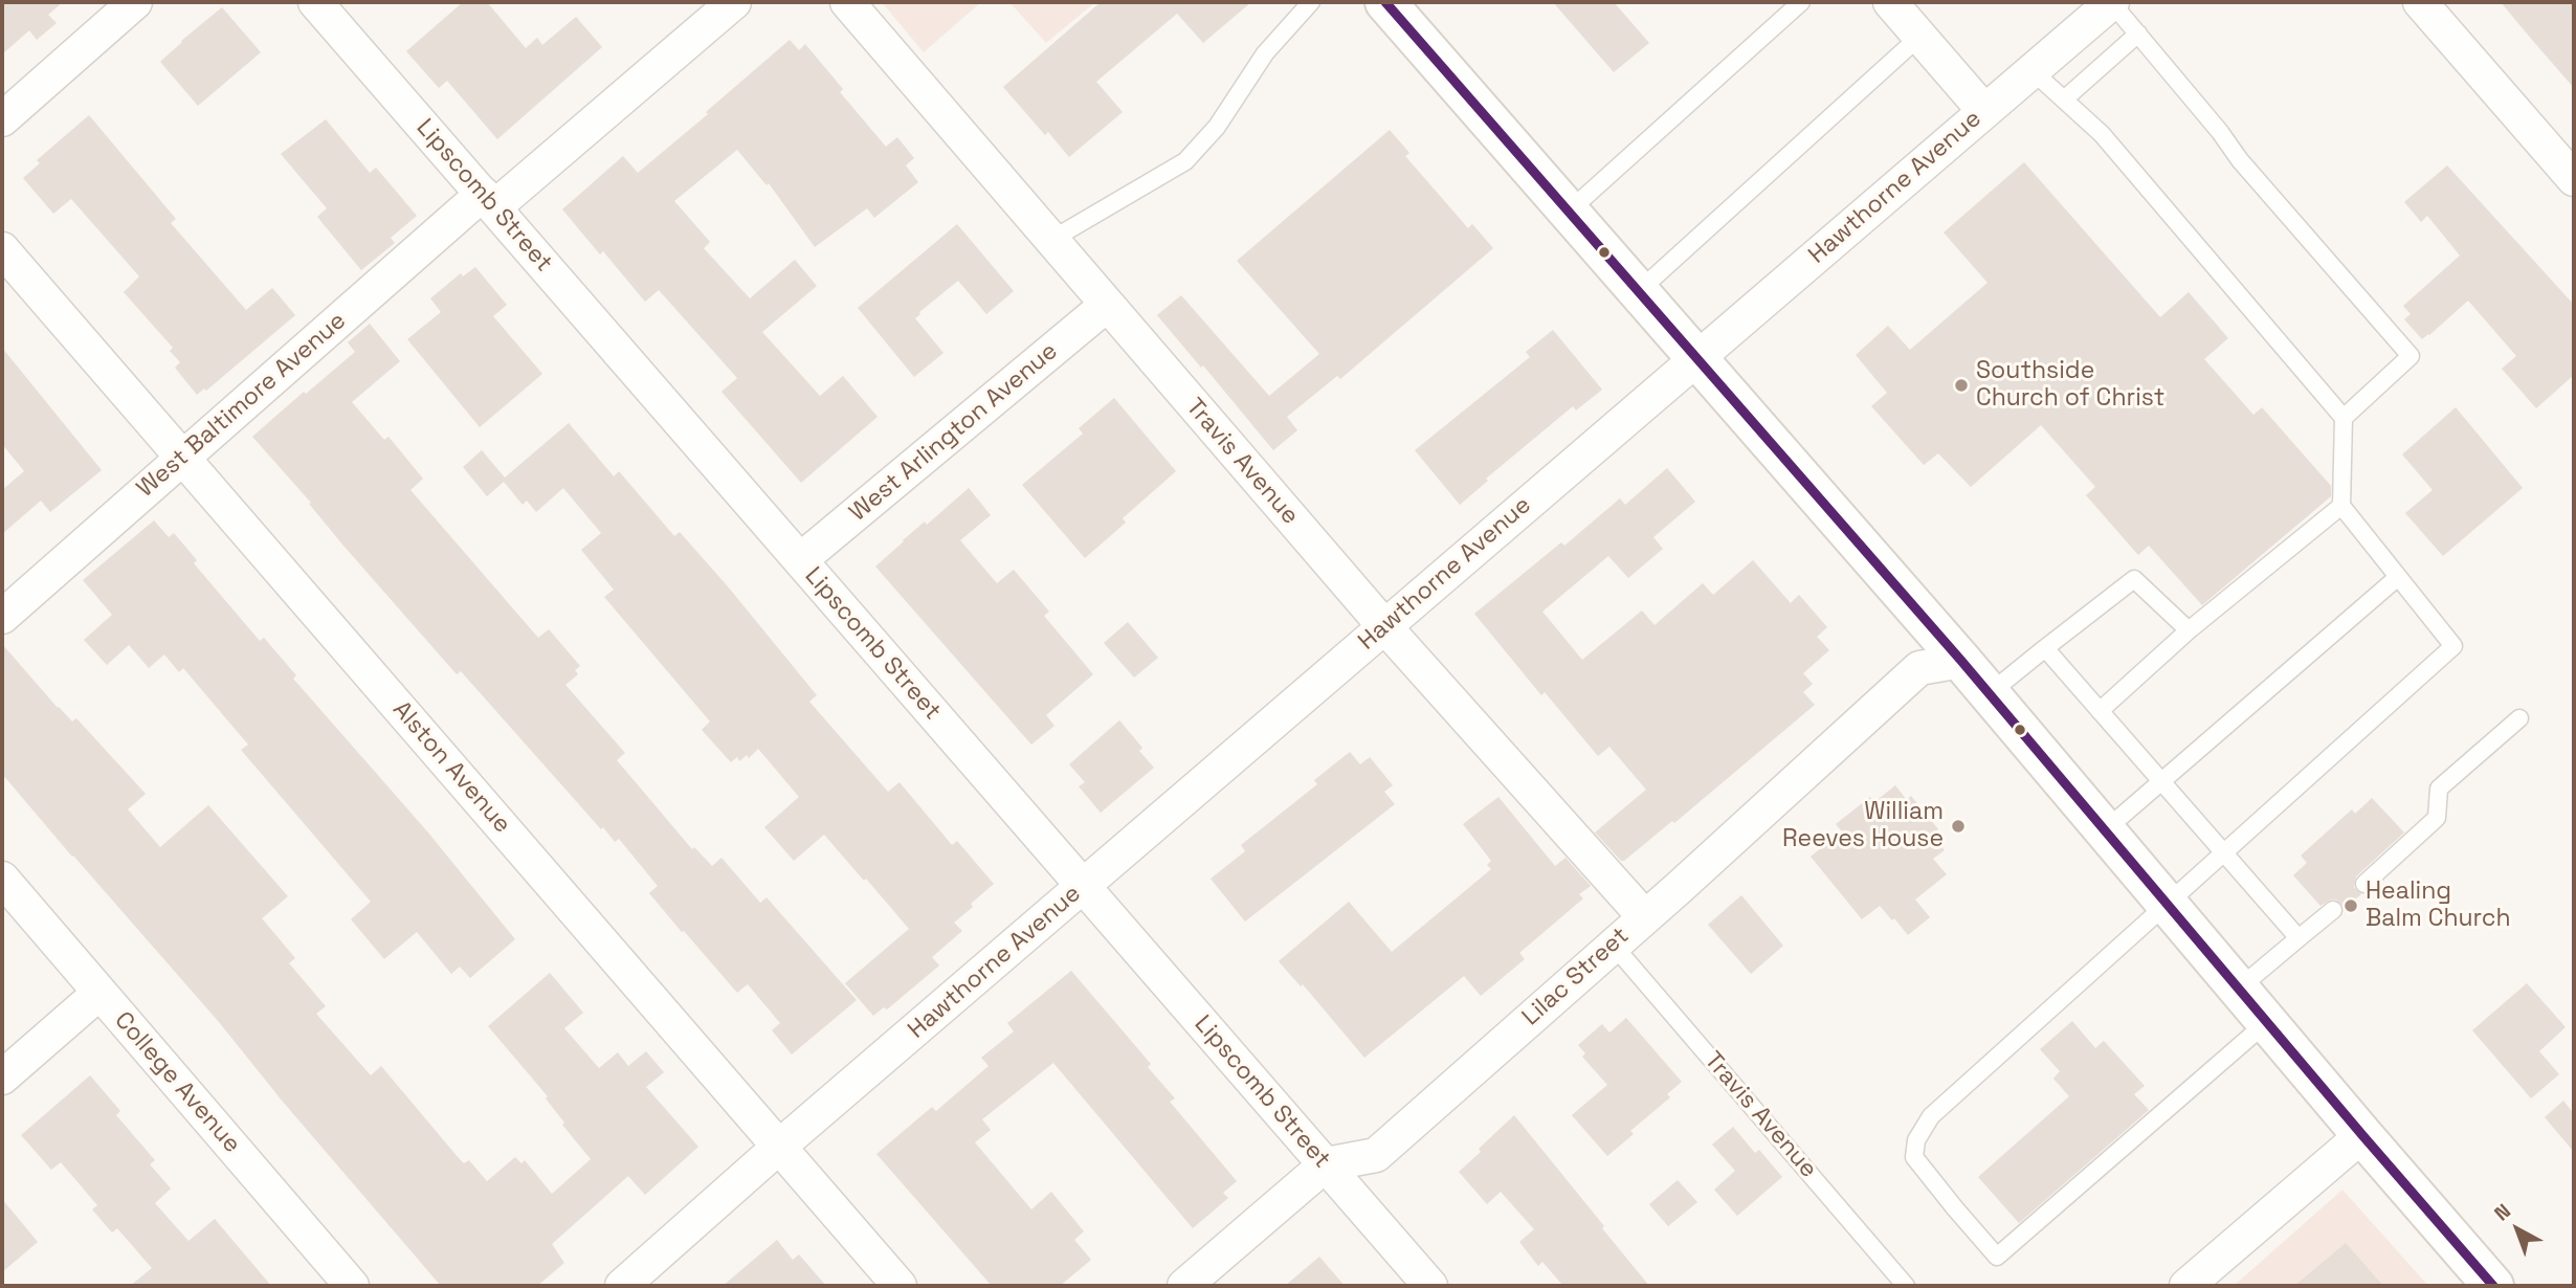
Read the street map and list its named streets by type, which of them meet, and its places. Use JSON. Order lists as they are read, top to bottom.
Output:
{
  "streets": {
    "street": [
      "Hawthorne Avenue",
      "Lipscomb Street",
      "West Baltimore Avenue",
      "West Arlington Avenue",
      "Travis Avenue",
      "Alston Avenue",
      "Lilac Street",
      "College Avenue"
    ]
  },
  "crossings": [
    ["Hawthorne Avenue", "Lipscomb Street"],
    ["Hawthorne Avenue", "Travis Avenue"],
    ["Hawthorne Avenue", "Alston Avenue"],
    ["Lipscomb Street", "West Baltimore Avenue"],
    ["Lipscomb Street", "West Arlington Avenue"],
    ["Lipscomb Street", "Lilac Street"],
    ["West Baltimore Avenue", "Alston Avenue"],
    ["West Arlington Avenue", "Travis Avenue"],
    ["Travis Avenue", "Lilac Street"]
  ],
  "places": ["Southside Church of Christ", "William Reeves House", "Healing Balm Church"],
  "north": "top left"
}
